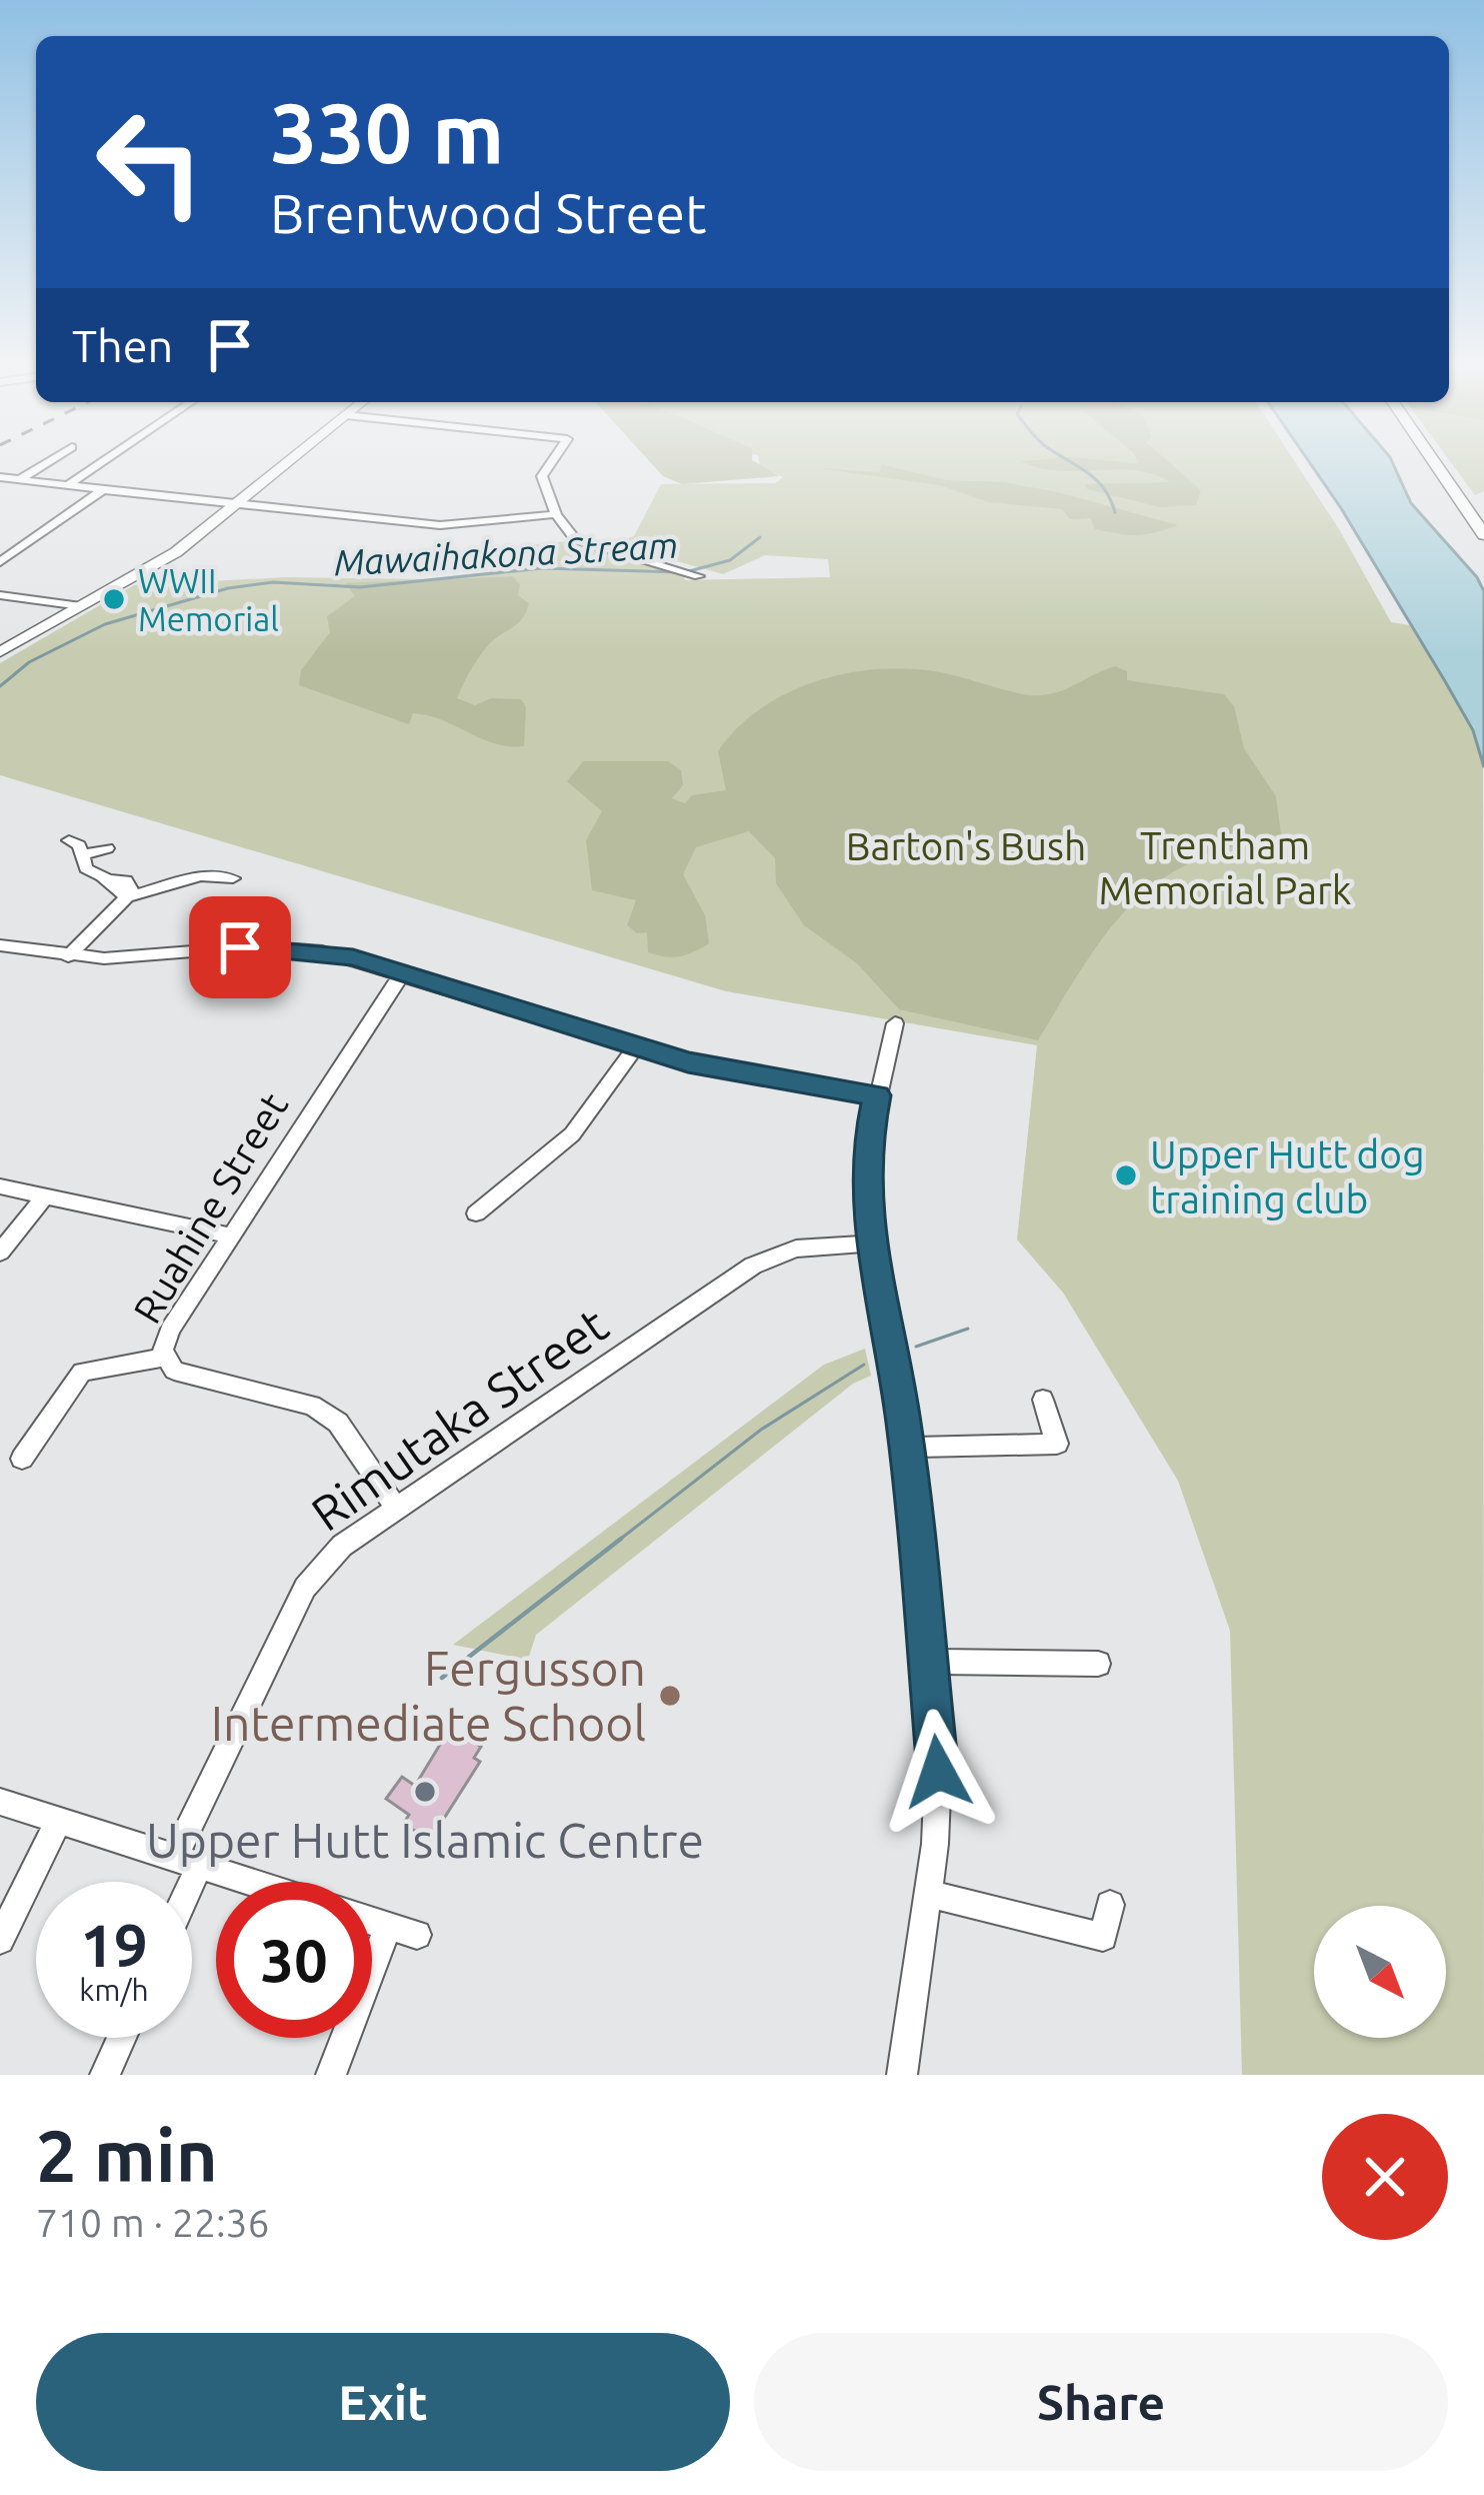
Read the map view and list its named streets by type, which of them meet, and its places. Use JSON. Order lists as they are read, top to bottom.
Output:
{
  "streets": {
    "street": ["Ruahine Street", "Rimutaka Street"]
  },
  "crossings": [
    ["Ruahine Street", "Rimutaka Street"]
  ],
  "water": ["Mawaihakona Stream"],
  "parks": ["Trentham Memorial Park", "Barton's Bush"],
  "places": [
    "WWII Memorial",
    "Upper Hutt dog training club",
    "Fergusson Intermediate School",
    "Upper Hutt Islamic Centre"
  ],
  "north": "bottom right",
  "page": {
    "turn": ["330 m", "Brentwood Street"],
    "then": "Then",
    "speed": "19 km/h",
    "limit": "30",
    "heading": ["2 min", "710 m · 22:36"],
    "buttons": ["Exit", "Share"]
  }
}
